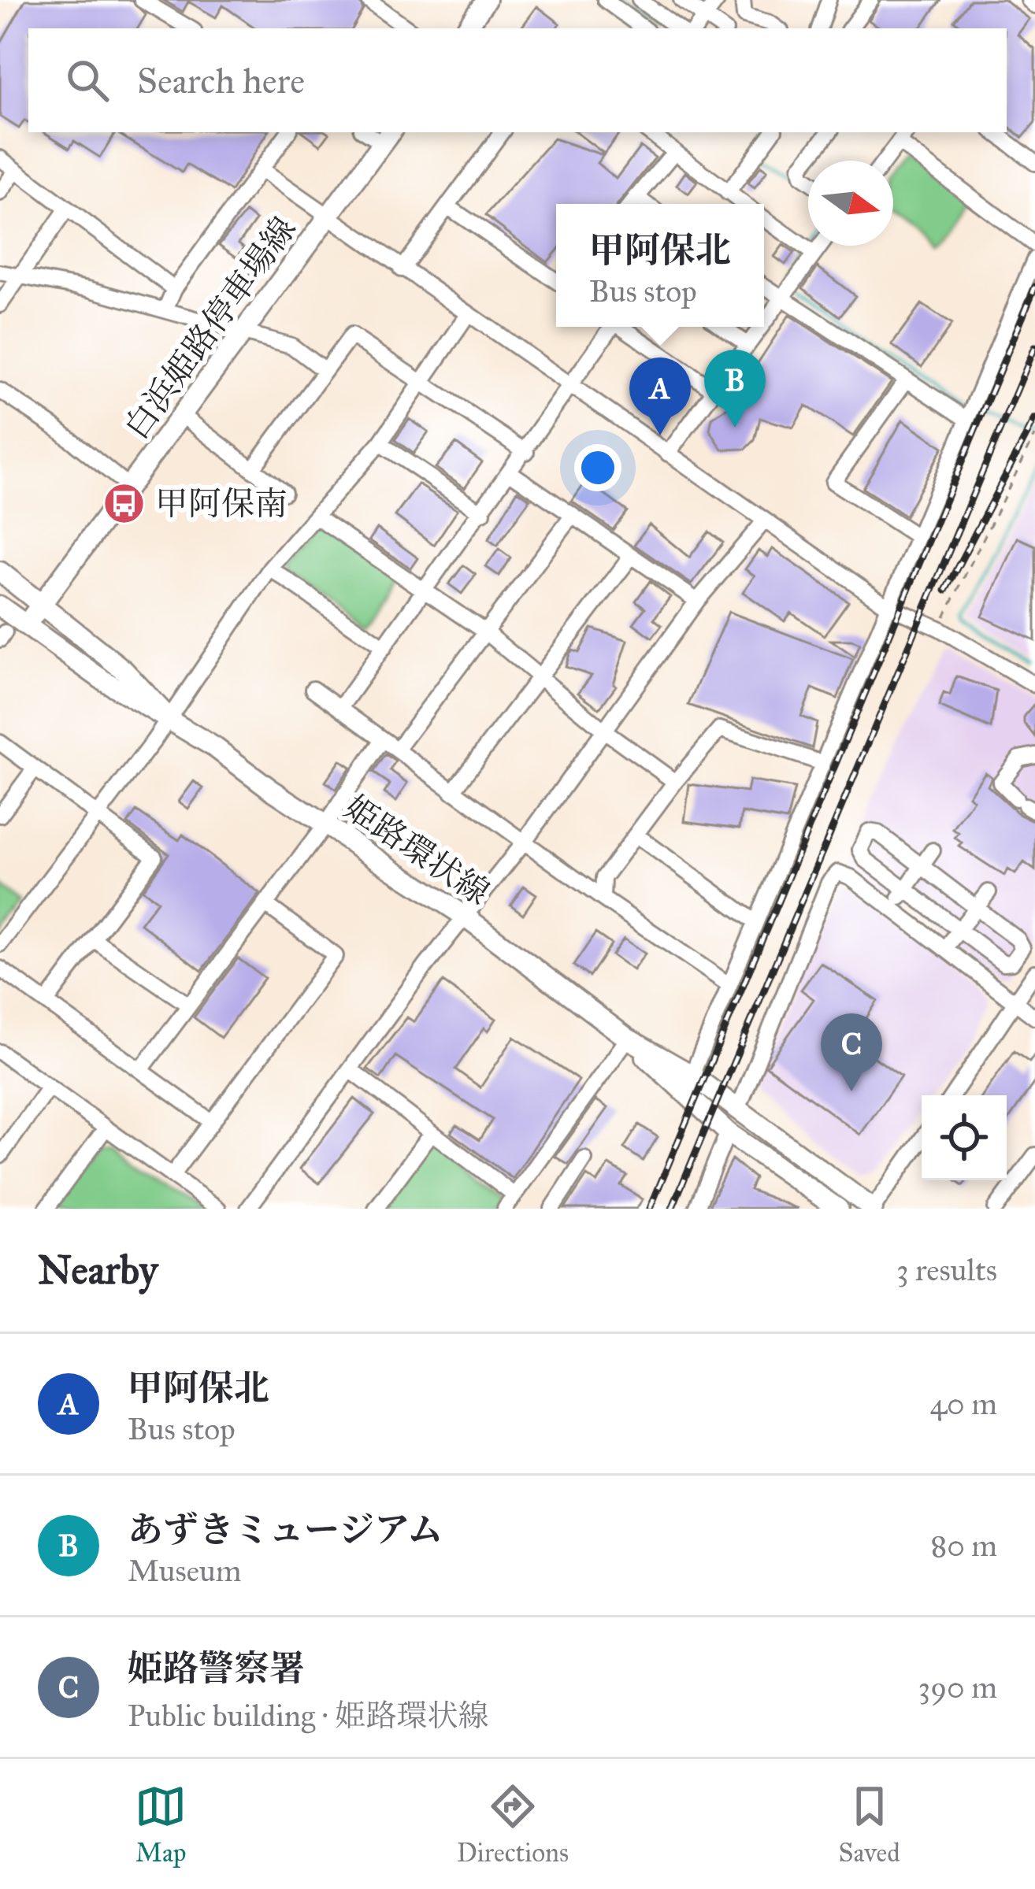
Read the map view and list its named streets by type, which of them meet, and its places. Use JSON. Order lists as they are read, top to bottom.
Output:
{
  "streets": {
    "main road": ["白浜姫路停車場線", "姫路環状線"]
  },
  "crossings": [
    ["白浜姫路停車場線", "姫路環状線"]
  ],
  "places": {
    "bus stop": ["甲阿保南"]
  },
  "north": "right",
  "page": {
    "search": "Search here",
    "popup": ["甲阿保北", "Bus stop"],
    "pins": ["B", "A", "C"],
    "heading": ["Nearby", "3 results"],
    "list": [
      {
        "mark": "A",
        "name": "甲阿保北",
        "note": "Bus stop",
        "value": "40 m"
      },
      {
        "mark": "B",
        "name": "あずきミュージアム",
        "note": "Museum",
        "value": "80 m"
      },
      {
        "mark": "C",
        "name": "姫路警察署",
        "note": "Public building · 姫路環状線",
        "value": "390 m"
      }
    ],
    "nav": ["Map", "Directions", "Saved"]
  }
}
